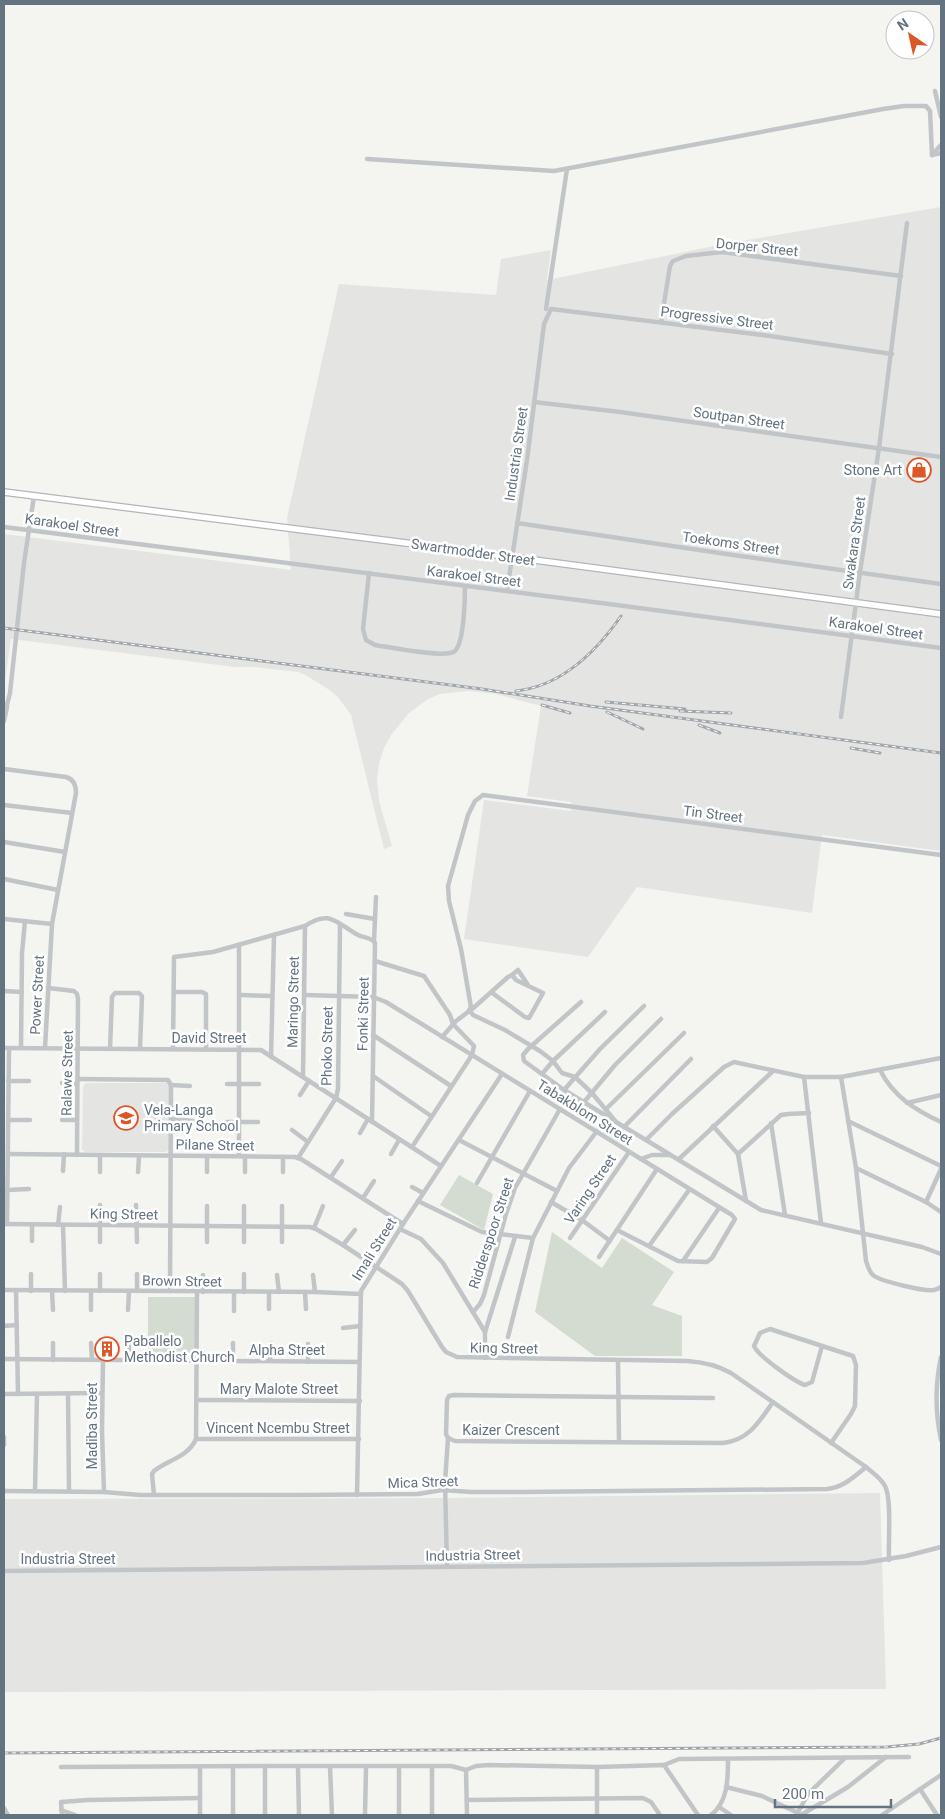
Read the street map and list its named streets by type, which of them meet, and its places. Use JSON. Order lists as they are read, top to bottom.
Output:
{
  "streets": {
    "main road": ["Swartmodder Street"],
    "street": [
      "Dorper Street",
      "Progressive Street",
      "Soutpan Street",
      "Industria Street",
      "Karakoel Street",
      "Toekoms Street",
      "Swakara Street",
      "Tin Street",
      "Power Street",
      "Maringo Street",
      "Fonki Street",
      "David Street",
      "Phoko Street",
      "Ralawe Street",
      "Tabakblom Street",
      "Pilane Street",
      "Varing Street",
      "King Street",
      "Ridderspoor Street",
      "Imali Street",
      "Brown Street",
      "Alpha Street",
      "Mary Malote Street",
      "Madiba Street",
      "Vincent Ncembu Street",
      "Kaizer Crescent",
      "Mica Street"
    ]
  },
  "crossings": [
    ["Dorper Street", "Progressive Street"],
    ["Dorper Street", "Swakara Street"],
    ["Progressive Street", "Industria Street"],
    ["Progressive Street", "Swakara Street"],
    ["Soutpan Street", "Industria Street"],
    ["Soutpan Street", "Swakara Street"],
    ["Industria Street", "Karakoel Street"],
    ["Industria Street", "Toekoms Street"],
    ["Industria Street", "Swartmodder Street"],
    ["Industria Street", "King Street"],
    ["Karakoel Street", "Swakara Street"],
    ["Toekoms Street", "Swakara Street"],
    ["Swakara Street", "Swartmodder Street"],
    ["Power Street", "David Street"],
    ["Power Street", "Ralawe Street"],
    ["Maringo Street", "David Street"],
    ["Fonki Street", "David Street"],
    ["Fonki Street", "Tabakblom Street"],
    ["David Street", "Phoko Street"],
    ["David Street", "Ralawe Street"],
    ["David Street", "Imali Street"],
    ["Phoko Street", "Pilane Street"],
    ["Ralawe Street", "Pilane Street"],
    ["Tabakblom Street", "Varing Street"],
    ["Tabakblom Street", "Ridderspoor Street"],
    ["Tabakblom Street", "Imali Street"],
    ["Pilane Street", "Ridderspoor Street"],
    ["Pilane Street", "Imali Street"],
    ["King Street", "Imali Street"],
    ["King Street", "Kaizer Crescent"],
    ["King Street", "Mica Street"],
    ["Imali Street", "Brown Street"],
    ["Imali Street", "Alpha Street"],
    ["Imali Street", "Mary Malote Street"],
    ["Imali Street", "Vincent Ncembu Street"],
    ["Imali Street", "Mica Street"],
    ["Alpha Street", "Madiba Street"],
    ["Madiba Street", "Mica Street"]
  ],
  "places": {
    "shop": ["Stone Art"],
    "school or university": ["Vela-Langa Primary School"],
    "building": ["Paballelo Methodist Church"]
  },
  "scale_bar": "200 m",
  "north": "top left"
}
